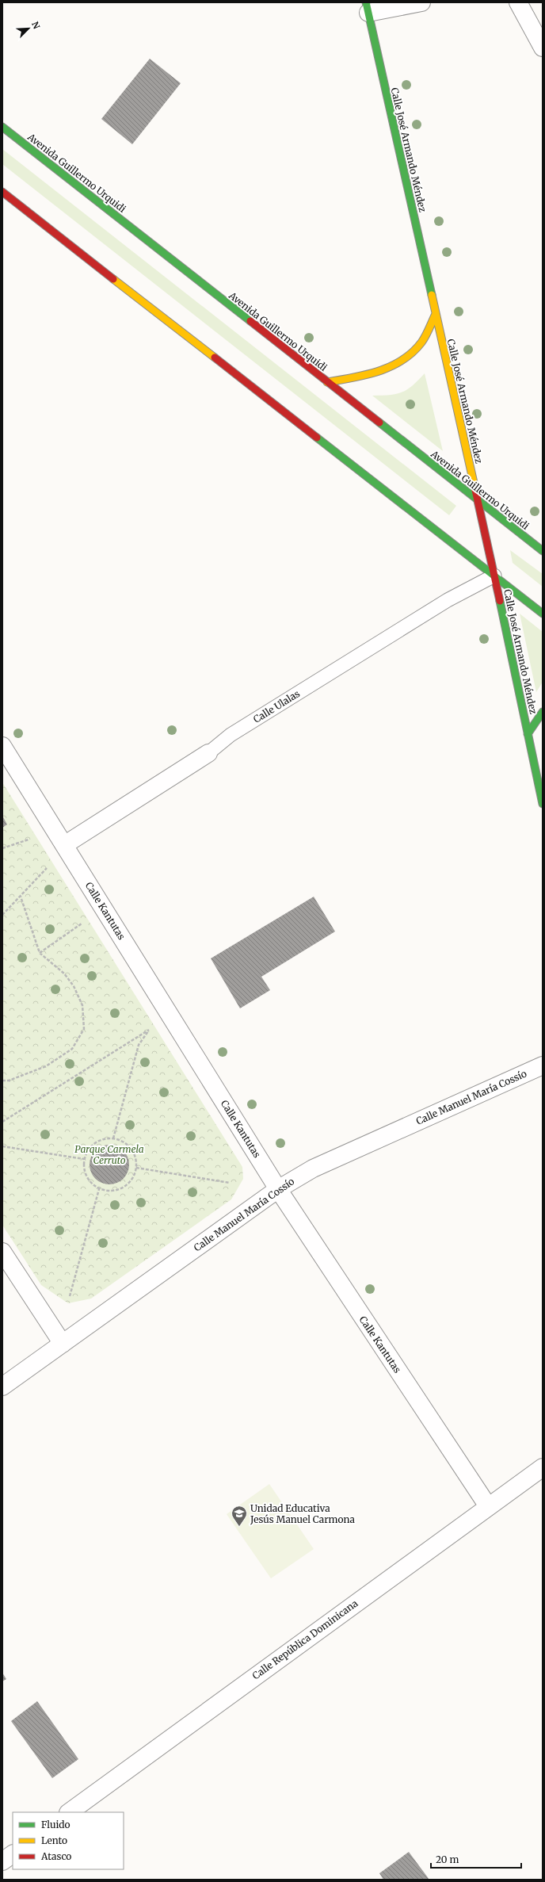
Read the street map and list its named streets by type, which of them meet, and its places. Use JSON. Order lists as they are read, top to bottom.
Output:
{
  "streets": {
    "main road": ["Calle José Armando Méndez", "Avenida Guillermo Urquidi"],
    "street": [
      "Calle Ulalas",
      "Calle Kantutas",
      "Calle Manuel María Cossío",
      "Calle República Dominicana"
    ]
  },
  "crossings": [
    ["Calle José Armando Méndez", "Avenida Guillermo Urquidi"],
    ["Calle José Armando Méndez", "Calle Ulalas"],
    ["Calle Ulalas", "Calle Kantutas"],
    ["Calle Kantutas", "Calle Manuel María Cossío"],
    ["Calle Kantutas", "Calle República Dominicana"]
  ],
  "parks": ["Parque Carmela Cerruto"],
  "places": {
    "school or university": ["Unidad Educativa Jesús Manuel Carmona"]
  },
  "legend": ["Fluido", "Lento", "Atasco"],
  "scale_bar": "20 m",
  "north": "top right"
}
